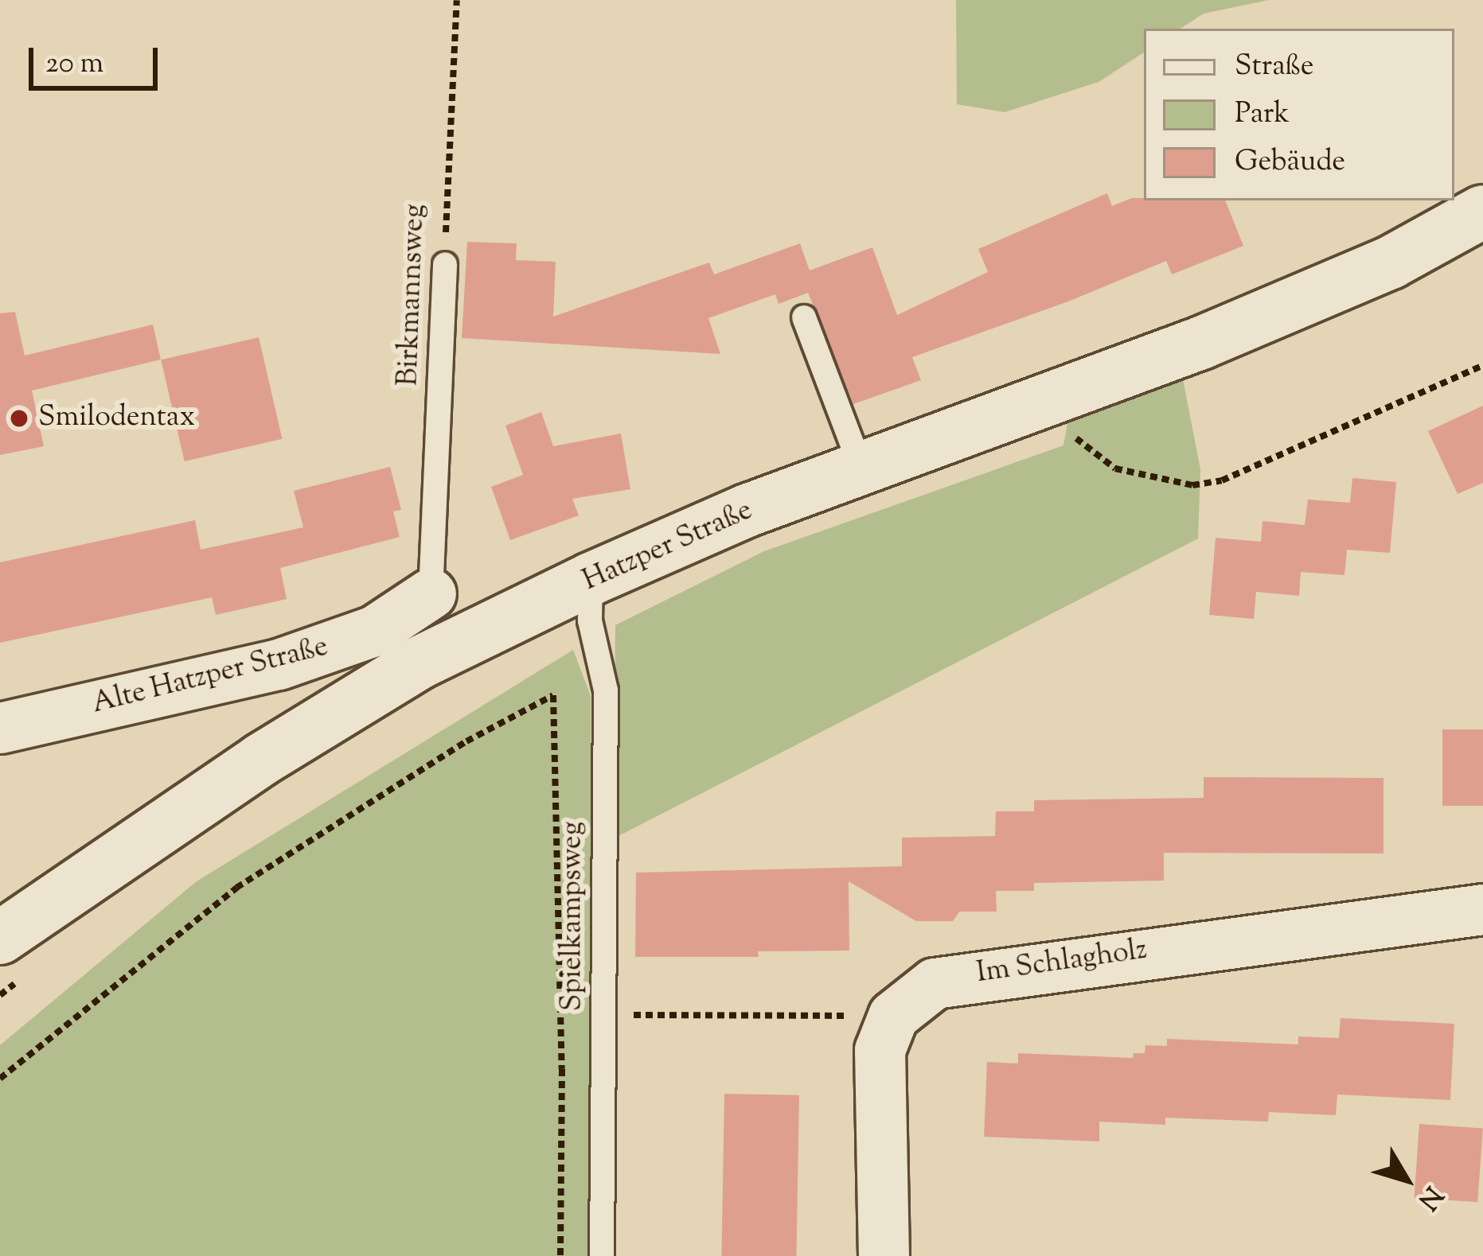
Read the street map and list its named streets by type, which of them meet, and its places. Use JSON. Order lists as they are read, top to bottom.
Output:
{
  "streets": {
    "main road": ["Hatzper Straße"],
    "street": ["Alte Hatzper Straße", "Im Schlagholz"],
    "lane": ["Birkmannsweg", "Spielkampsweg"]
  },
  "crossings": [
    ["Birkmannsweg", "Alte Hatzper Straße"],
    ["Hatzper Straße", "Spielkampsweg"]
  ],
  "places": ["Smilodentax"],
  "legend": ["Straße", "Park", "Gebäude"],
  "scale_bar": "20 m",
  "north": "bottom right"
}
